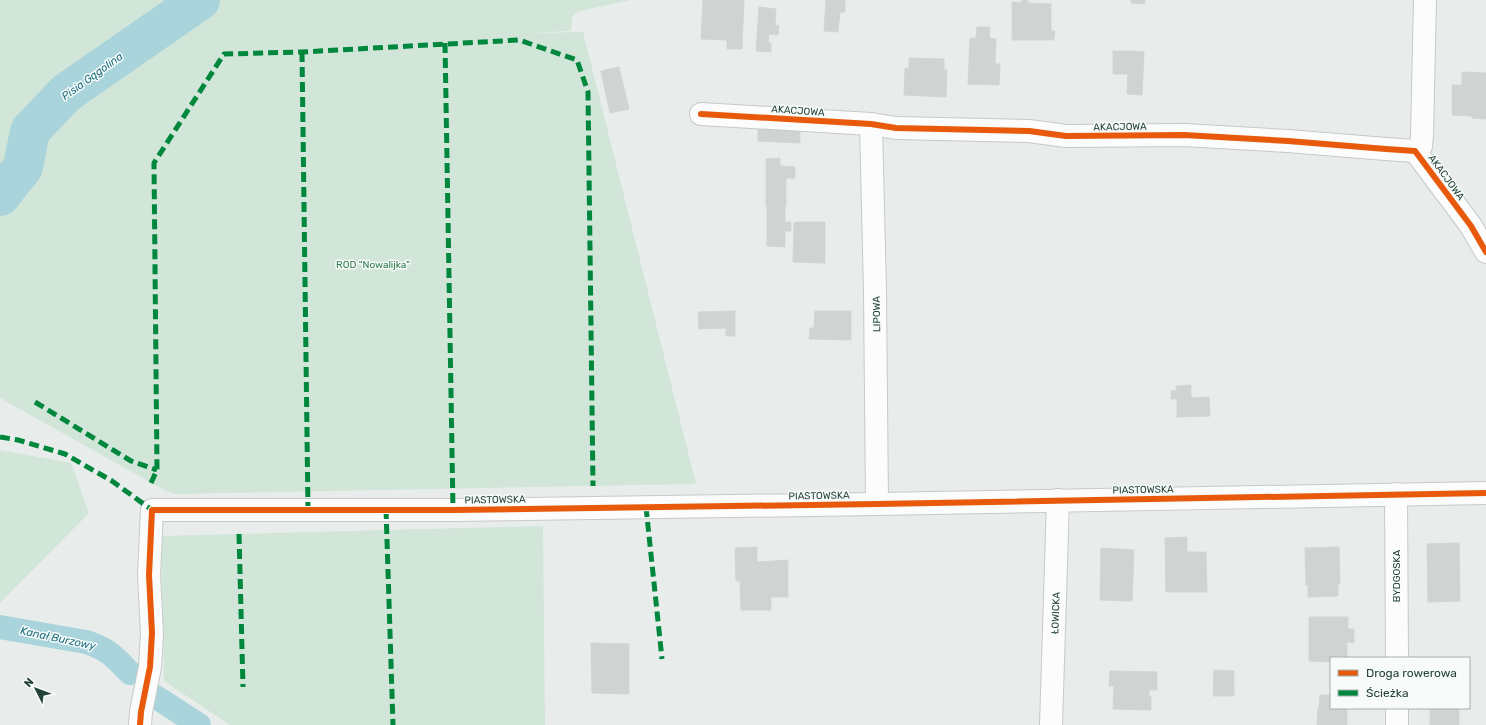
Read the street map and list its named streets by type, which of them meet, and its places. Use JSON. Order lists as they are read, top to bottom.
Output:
{
  "streets": {
    "street": [
      "AKACJOWA",
      "LIPOWA",
      "PIASTOWSKA",
      "BYDGOSKA",
      "ŁOWICKA"
    ]
  },
  "crossings": [
    ["AKACJOWA", "LIPOWA"],
    ["LIPOWA", "PIASTOWSKA"],
    ["PIASTOWSKA", "BYDGOSKA"],
    ["PIASTOWSKA", "ŁOWICKA"]
  ],
  "water": ["Pisia Gągolina", "Kanał Burzowy"],
  "parks": ["ROD \"Nowalijka\""],
  "legend": ["Droga rowerowa", "Ścieżka"],
  "north": "top left"
}
